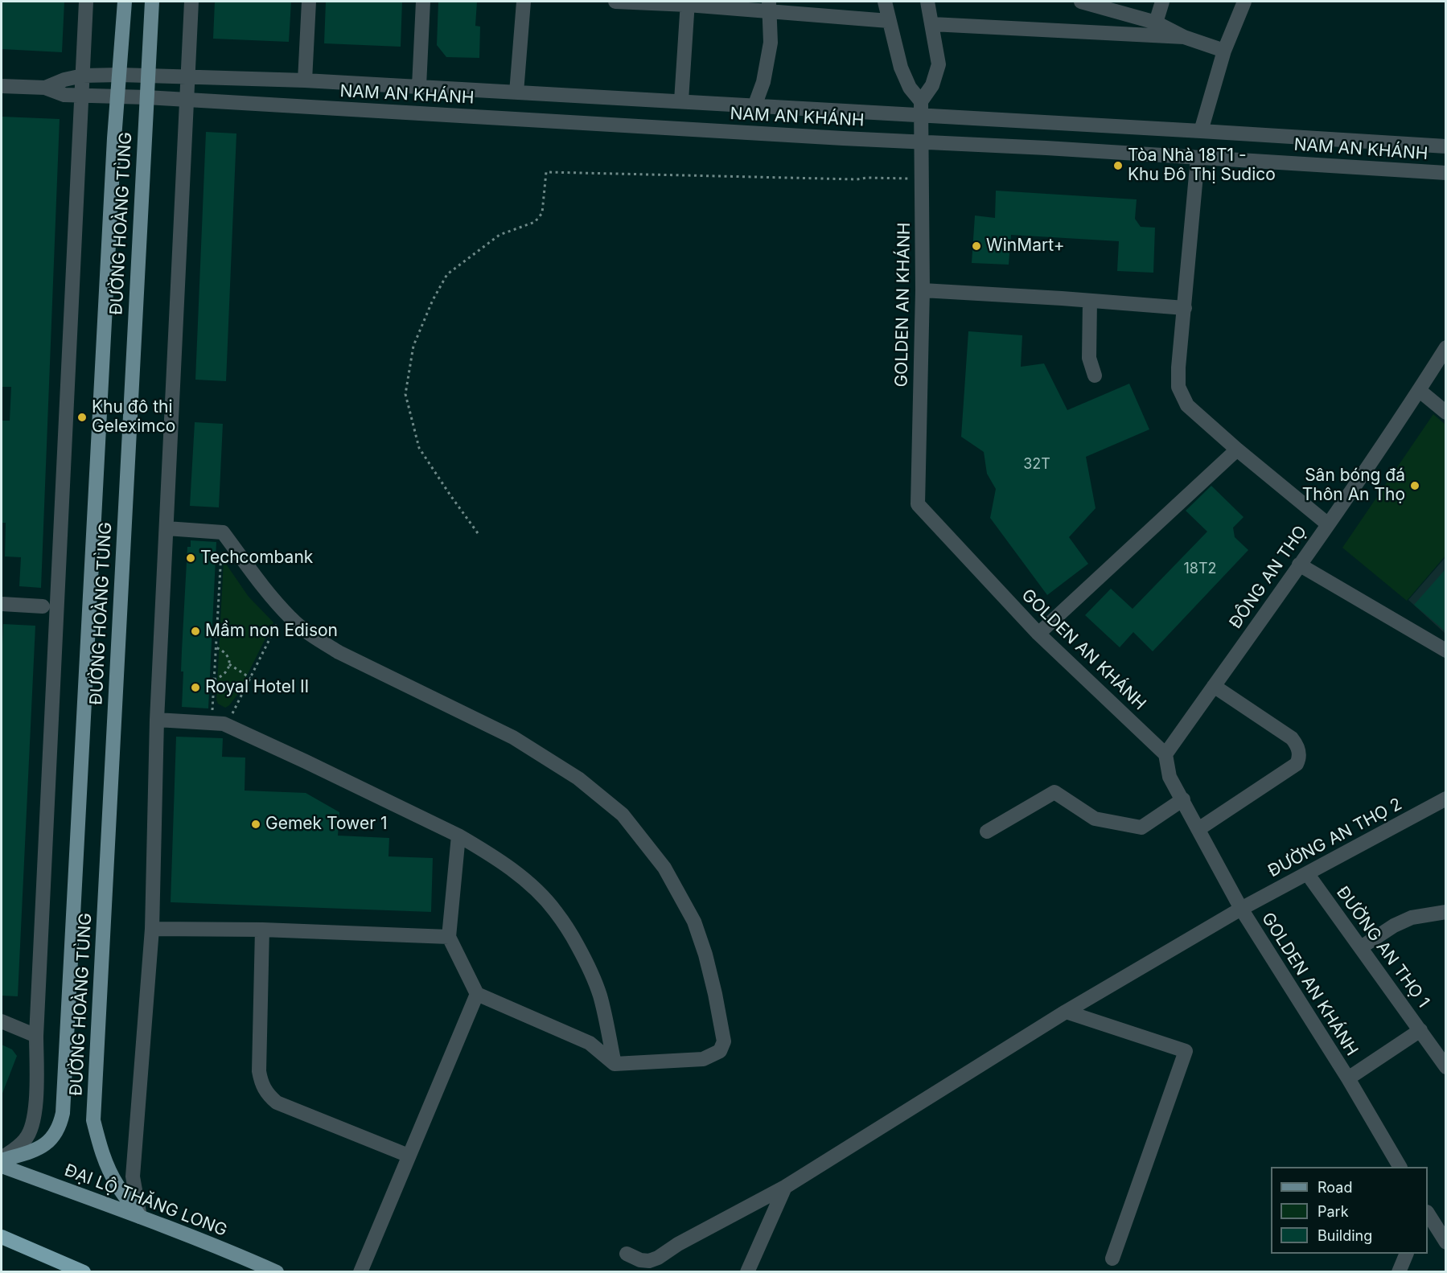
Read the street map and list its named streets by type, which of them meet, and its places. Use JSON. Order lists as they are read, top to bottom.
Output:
{
  "streets": {
    "main road": ["ĐƯỜNG HOÀNG TÙNG", "ĐẠI LỘ THĂNG LONG"],
    "street": [
      "NAM AN KHÁNH",
      "GOLDEN AN KHÁNH",
      "ĐÔNG AN THỌ",
      "ĐƯỜNG AN THỌ 2",
      "ĐƯỜNG AN THỌ 1"
    ]
  },
  "crossings": [
    ["NAM AN KHÁNH", "ĐƯỜNG HOÀNG TÙNG"],
    ["NAM AN KHÁNH", "GOLDEN AN KHÁNH"],
    ["ĐƯỜNG HOÀNG TÙNG", "ĐẠI LỘ THĂNG LONG"],
    ["GOLDEN AN KHÁNH", "ĐÔNG AN THỌ"],
    ["GOLDEN AN KHÁNH", "ĐƯỜNG AN THỌ 2"],
    ["ĐƯỜNG AN THỌ 2", "ĐƯỜNG AN THỌ 1"]
  ],
  "places": [
    "Tòa Nhà 18T1 - Khu Đô Thị Sudico",
    "WinMart+",
    "Khu đô thị Geleximco",
    "Sân bóng đá Thôn An Thọ",
    "Techcombank",
    "Mầm non Edison",
    "Royal Hotel II",
    "Gemek Tower 1"
  ],
  "house_numbers": ["32T", "18T2"],
  "legend": ["Road", "Park", "Building"]
}
